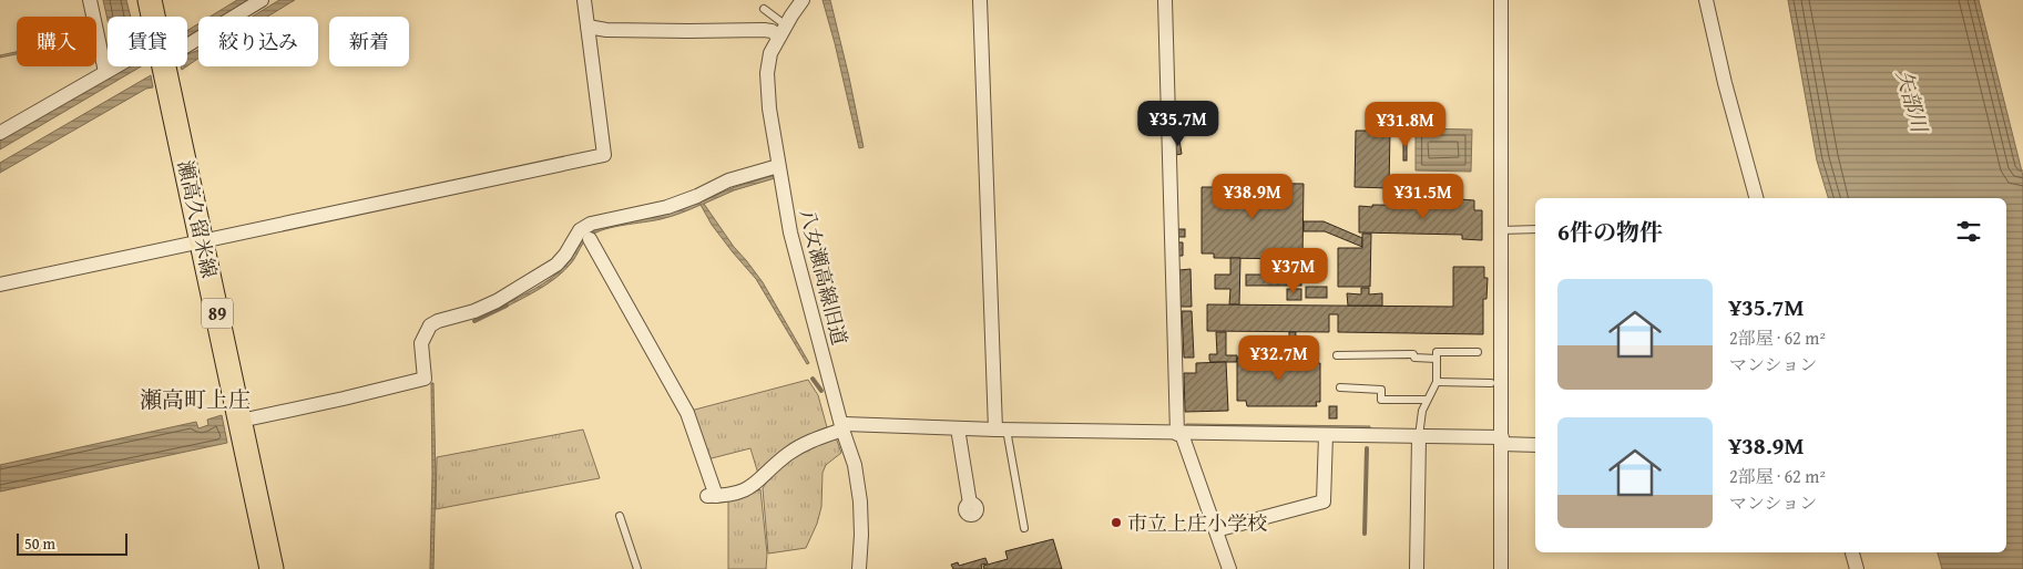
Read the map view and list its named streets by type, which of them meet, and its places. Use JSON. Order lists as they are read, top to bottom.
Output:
{
  "streets": {
    "main road": ["瀬高久留米線", "89"],
    "street": ["八女瀬高線旧道"]
  },
  "districts": ["瀬高町上庄"],
  "water": ["矢部川"],
  "places": ["市立上庄小学校"],
  "scale_bar": "50 m",
  "page": {
    "chip": [
      "購入",
      "賃貸",
      "絞り込み",
      "新着"
    ],
    "price": [
      "¥35.7M",
      "¥31.8M",
      "¥38.9M",
      "¥31.5M",
      "¥37M",
      "¥32.7M"
    ],
    "heading": "6件の物件",
    "list": [
      {
        "name": "¥35.7M",
        "note": "2部屋 · 62 m² · マンション"
      },
      {
        "name": "¥38.9M",
        "note": "2部屋 · 62 m² · マンション"
      }
    ],
    "scale": "50 m"
  }
}
